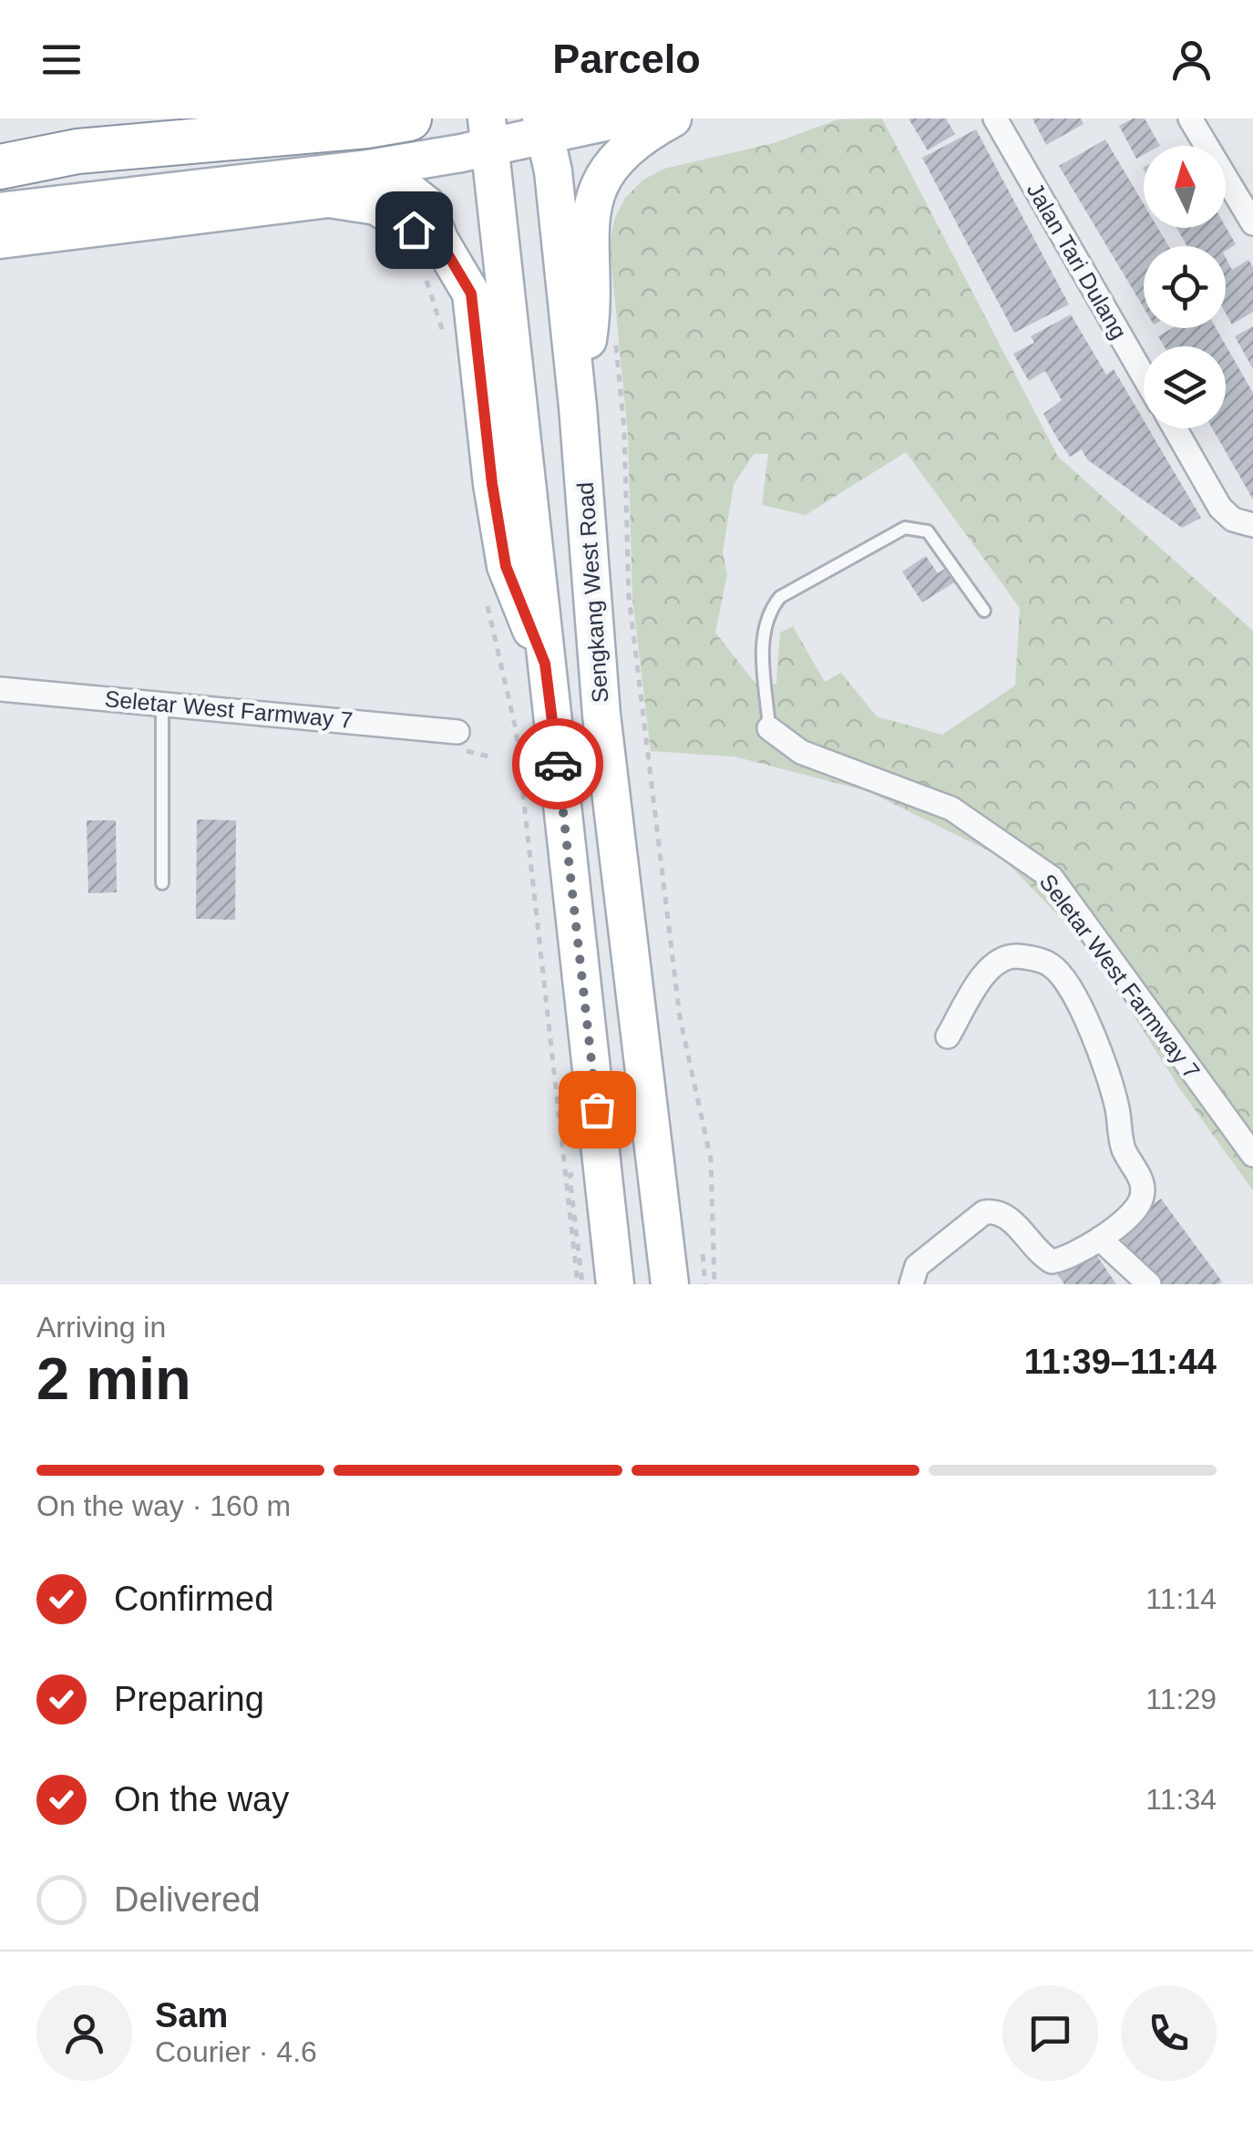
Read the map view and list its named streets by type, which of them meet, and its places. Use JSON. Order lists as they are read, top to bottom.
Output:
{
  "streets": {
    "main road": ["Sengkang West Road"],
    "street": ["Jalan Tari Dulang", "Seletar West Farmway 7"]
  },
  "north": "top",
  "page": {
    "header": "Parcelo",
    "heading": ["2 min", "Arriving in", "11:39–11:44"],
    "panel": ["Sam", "Courier · 4.6"],
    "bar": "On the way · 160 m",
    "list": [
      ["Confirmed", "11:14"],
      ["Preparing", "11:29"],
      ["On the way", "11:34"],
      "Delivered"
    ]
  }
}
